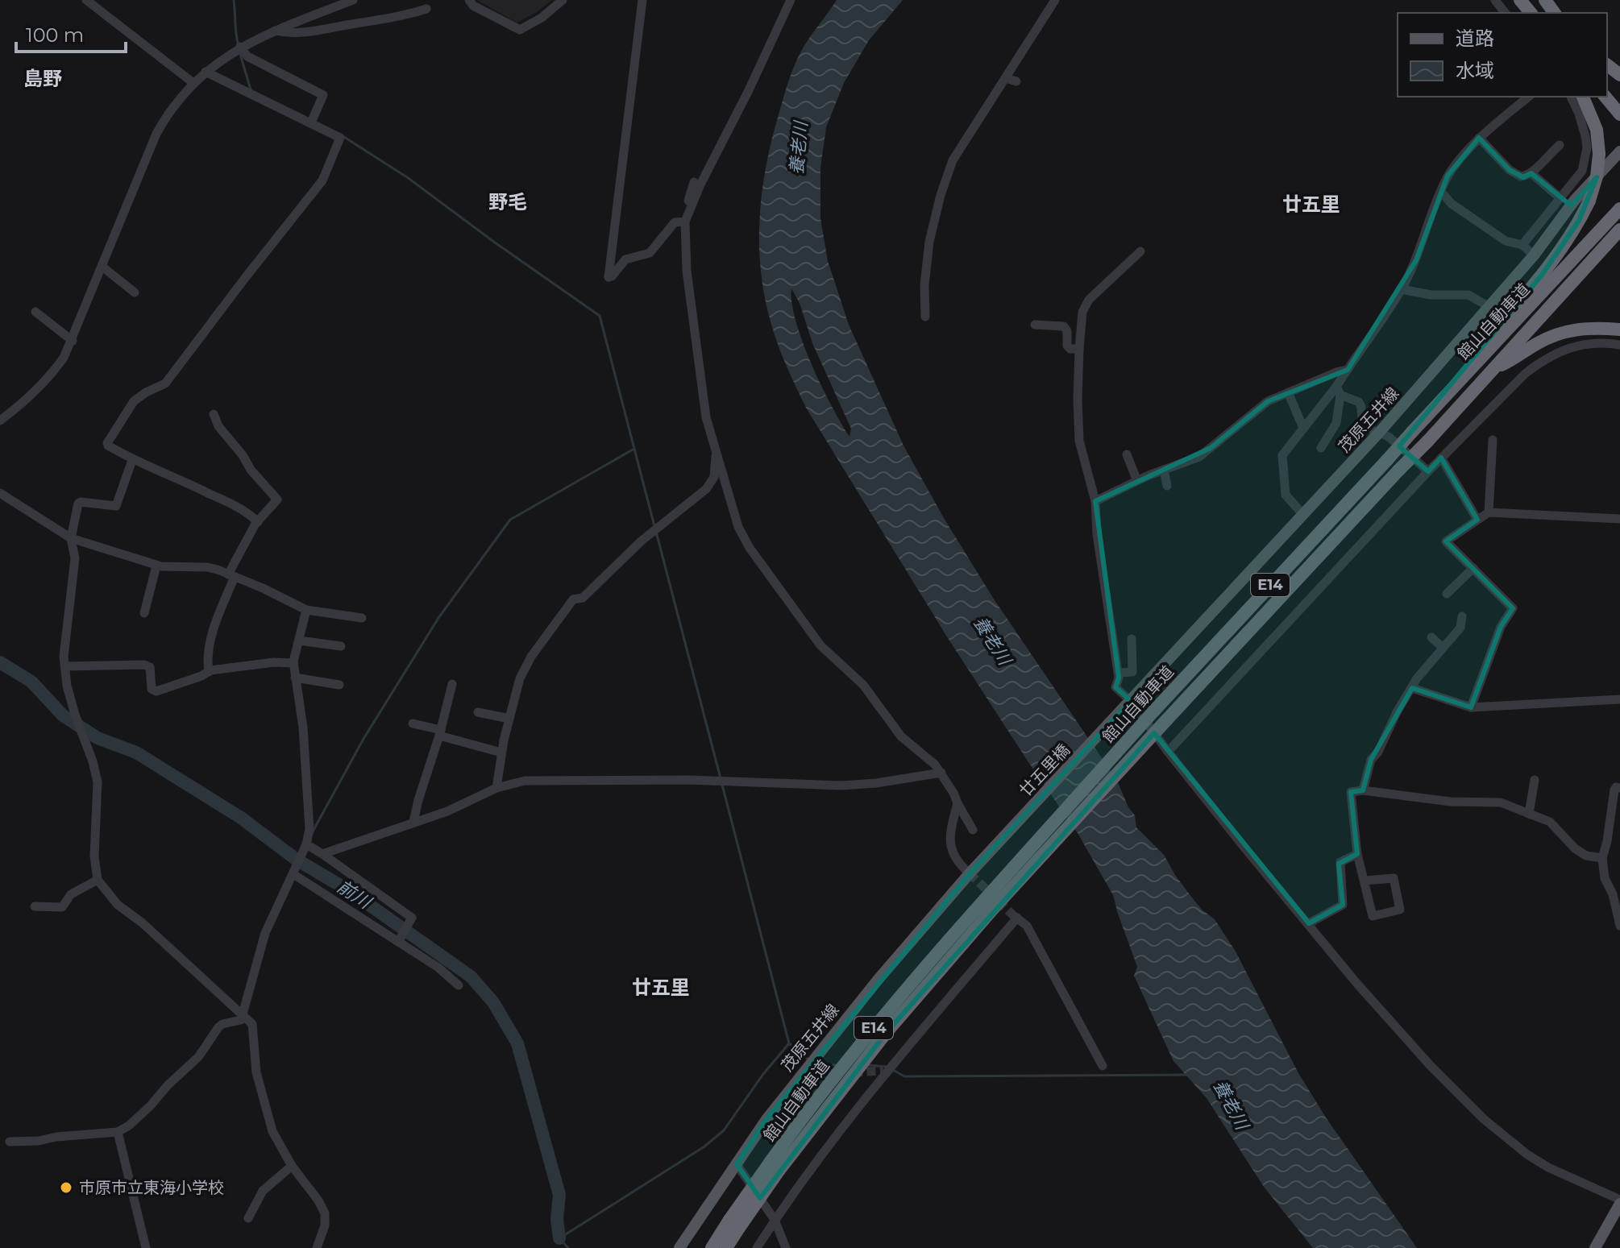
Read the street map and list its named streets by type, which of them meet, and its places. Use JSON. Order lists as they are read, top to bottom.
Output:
{
  "streets": {
    "highway": ["館山自動車道", "E14"],
    "main road": ["茂原五井線", "廿五里橋"]
  },
  "crossings": [
    ["茂原五井線", "廿五里橋"]
  ],
  "districts": [
    "島野",
    "野毛",
    "廿五里",
    "廿五里"
  ],
  "water": ["養老川", "前川"],
  "places": ["市原市立東海小学校"],
  "legend": ["道路", "水域"],
  "scale_bar": "100 m"
}
